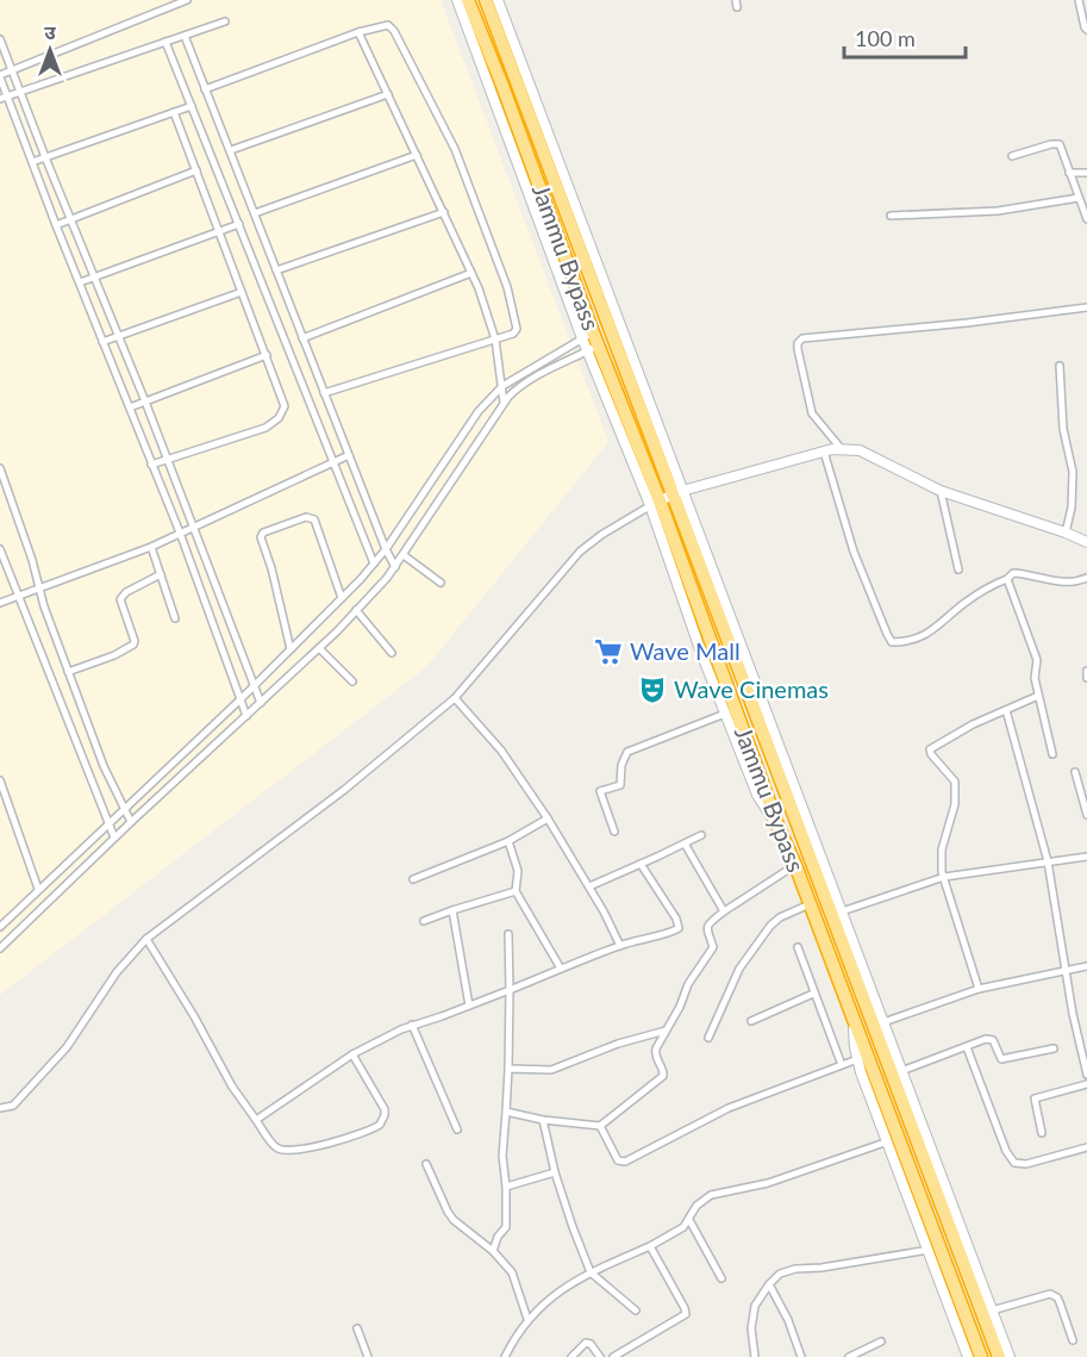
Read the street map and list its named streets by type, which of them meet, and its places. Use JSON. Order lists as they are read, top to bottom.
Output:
{
  "streets": {
    "highway": ["Jammu Bypass"]
  },
  "places": {
    "supermarket": ["Wave Mall"],
    "theatre": ["Wave Cinemas"]
  },
  "scale_bar": "100 m",
  "north": "top"
}
